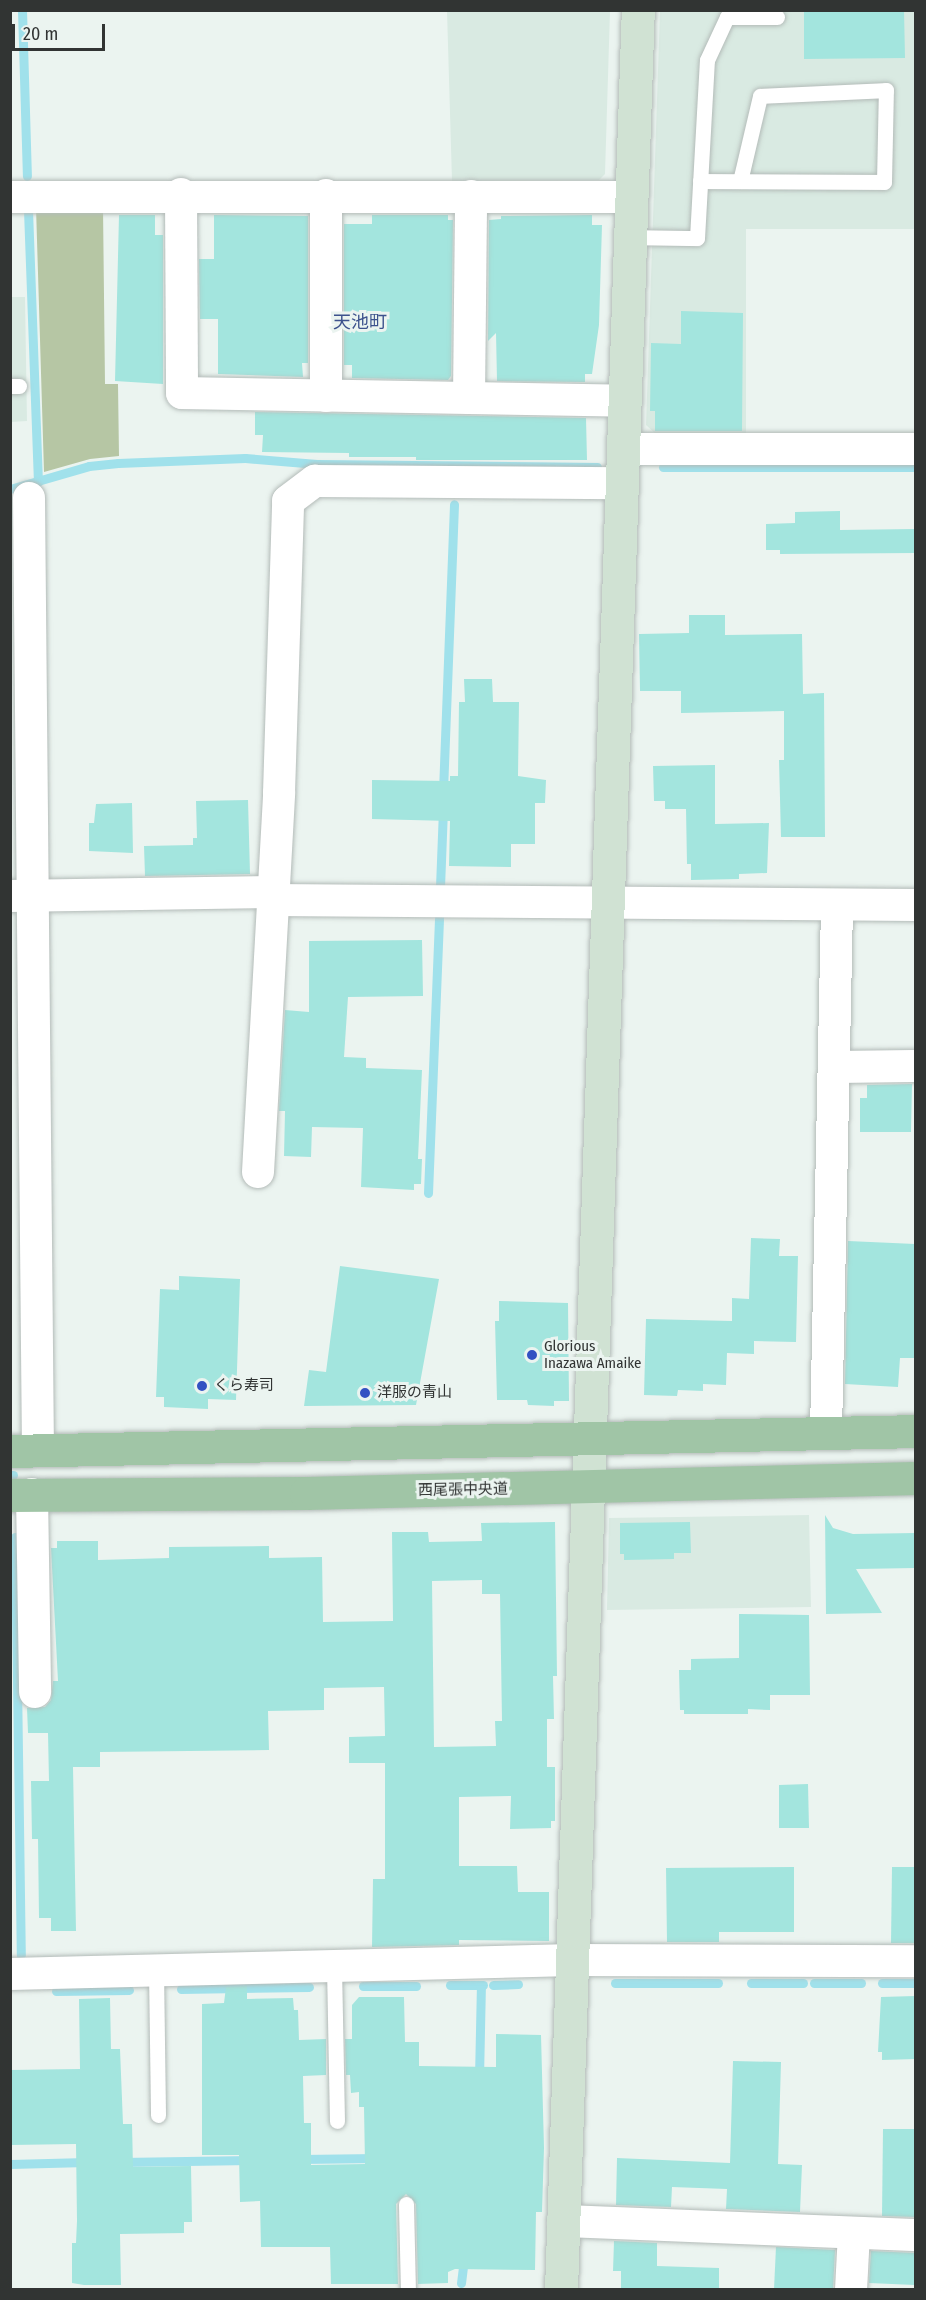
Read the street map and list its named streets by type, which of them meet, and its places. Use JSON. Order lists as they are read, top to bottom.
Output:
{
  "streets": {
    "main road": ["西尾張中央道"]
  },
  "districts": ["天池町"],
  "places": ["Glorious Inazawa Amaike", "くら寿司", "洋服の青山"],
  "scale_bar": "20 m"
}
